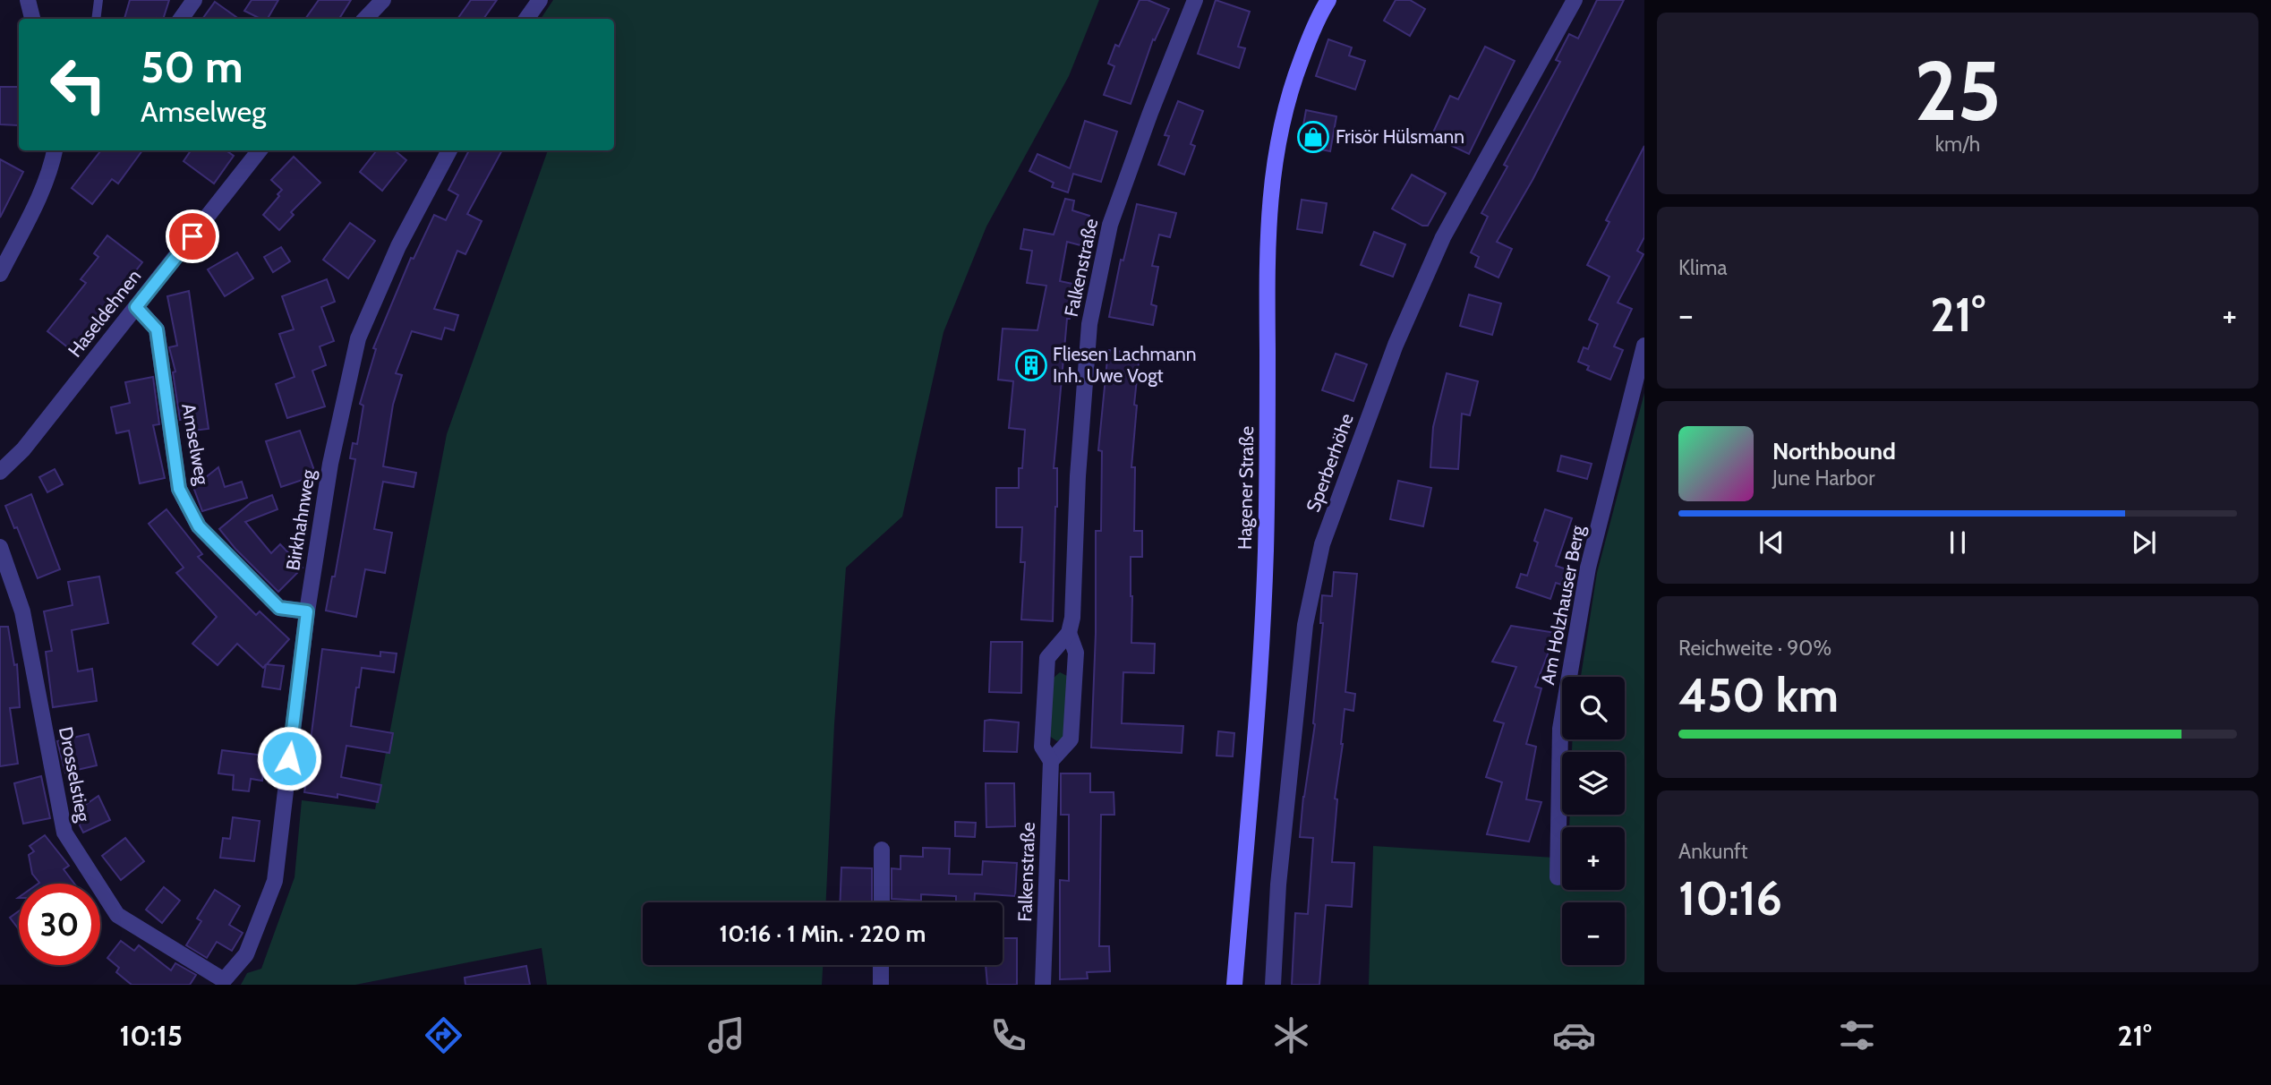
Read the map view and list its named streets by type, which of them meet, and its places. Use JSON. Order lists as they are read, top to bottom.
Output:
{
  "streets": {
    "main road": ["Hagener Straße"],
    "street": [
      "Falkenstraße",
      "Haseldehnen",
      "Amselweg",
      "Sperberhöhe",
      "Birkhahnweg",
      "Am Holzhauser Berg",
      "Drosselstieg"
    ]
  },
  "crossings": [
    ["Haseldehnen", "Amselweg"],
    ["Amselweg", "Birkhahnweg"],
    ["Birkhahnweg", "Drosselstieg"]
  ],
  "places": {
    "shop": ["Frisör Hülsmann"],
    "building": ["Fliesen Lachmann Inh. Uwe Vogt"]
  },
  "page": {
    "tile": [
      ["25", "km/h"],
      "Klima",
      ["Reichweite · 90%", "450 km"],
      ["Ankunft", "10:16"]
    ],
    "turn": ["50 m", "Amselweg"],
    "heat": ["−", "21°", "+"],
    "song": ["Northbound", "June Harbor"],
    "map_buttons": ["+", "−"],
    "limit": "30",
    "trip": "10:16 · 1 Min. · 220 m",
    "tabs": ["10:15", "21°"]
  }
}
